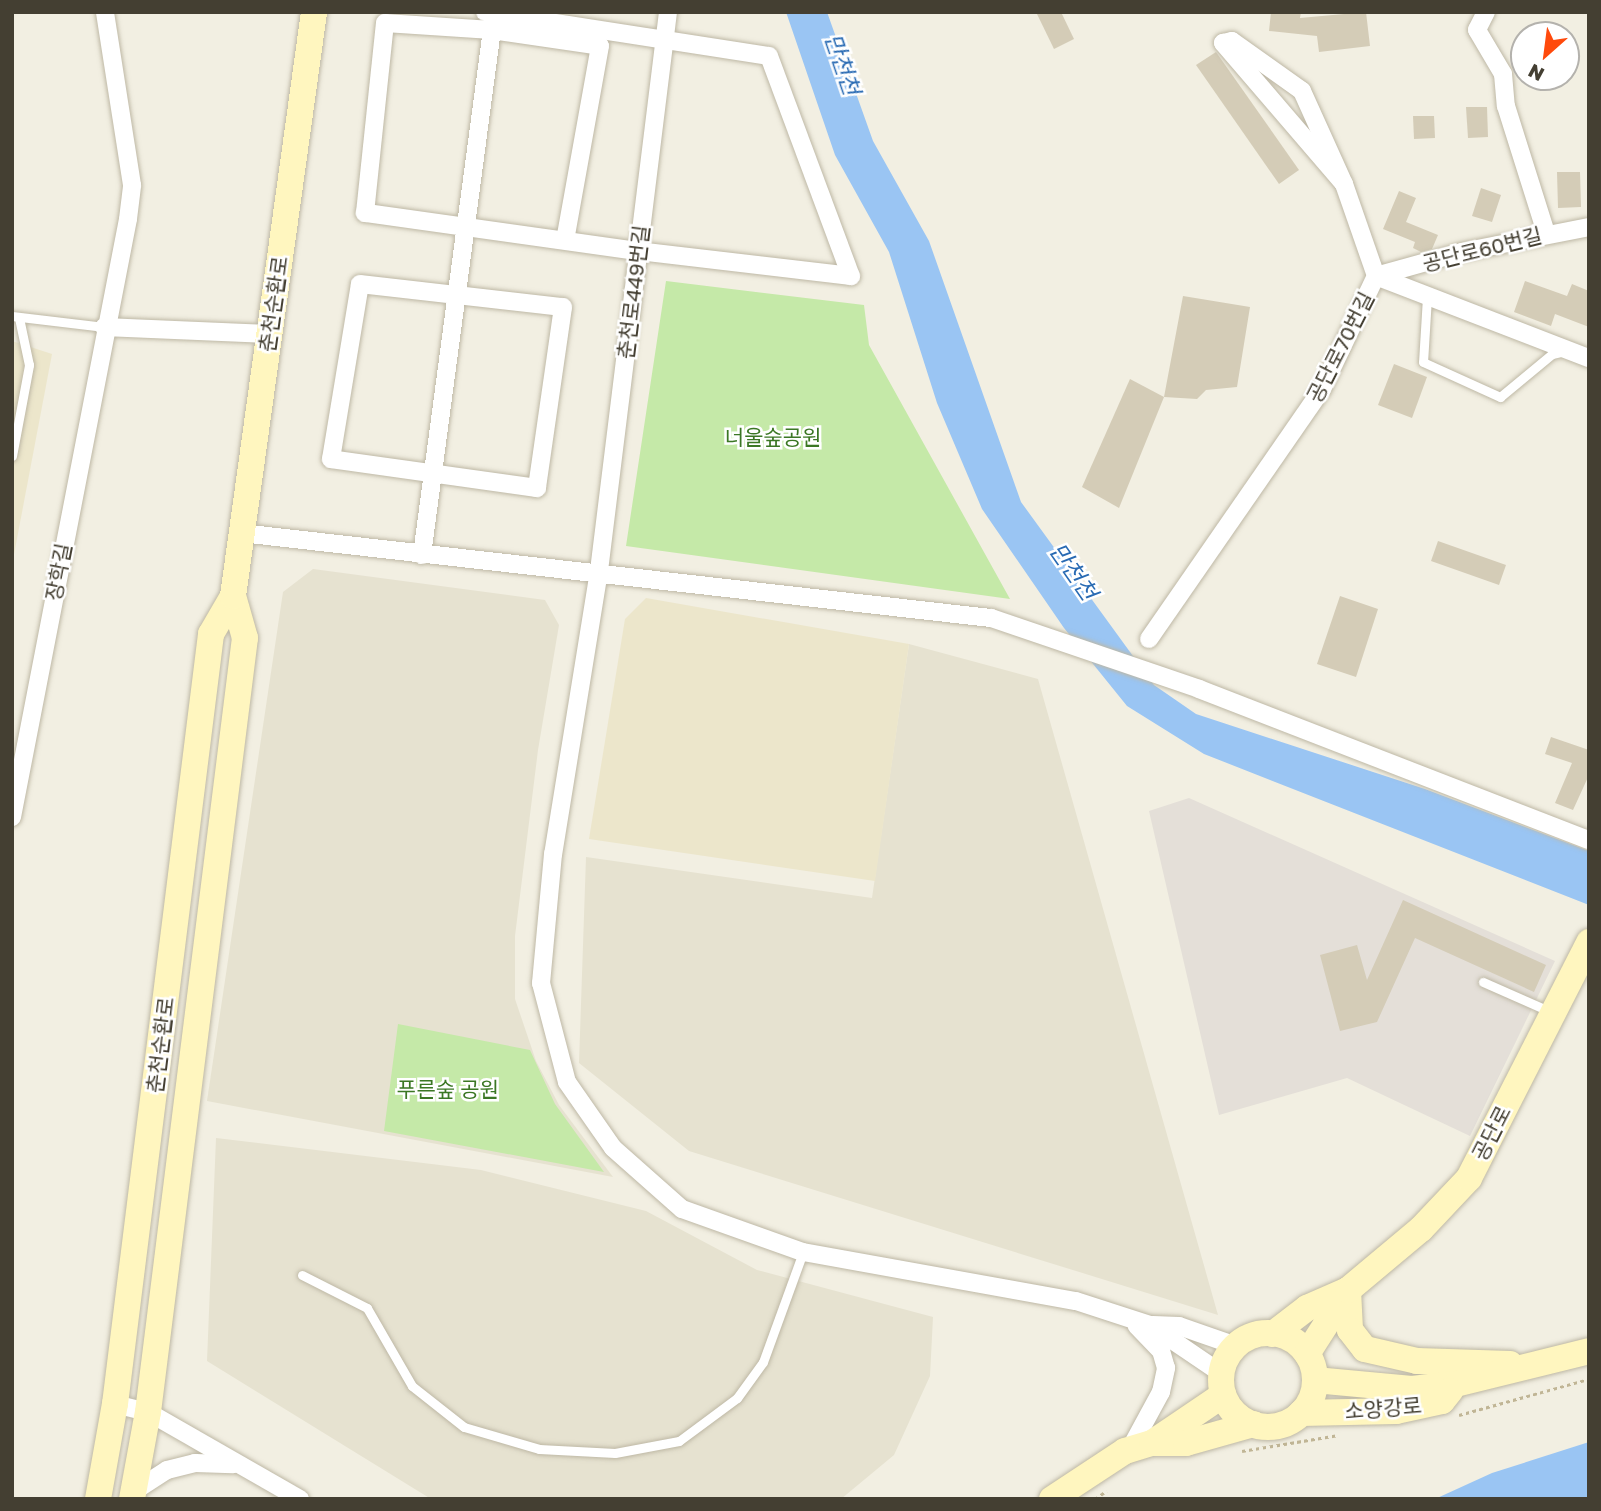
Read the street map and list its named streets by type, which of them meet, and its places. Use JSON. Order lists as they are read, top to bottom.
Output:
{
  "streets": {
    "street": [
      "공단로60번길",
      "춘천로449번길",
      "춘천순환로",
      "공단로70번길",
      "장학길",
      "공단로",
      "소양강로"
    ]
  },
  "crossings": [
    ["공단로60번길", "공단로70번길"],
    ["공단로", "소양강로"]
  ],
  "water": ["만천천"],
  "parks": ["너울숲공원", "푸른숲 공원"],
  "north": "bottom left"
}
